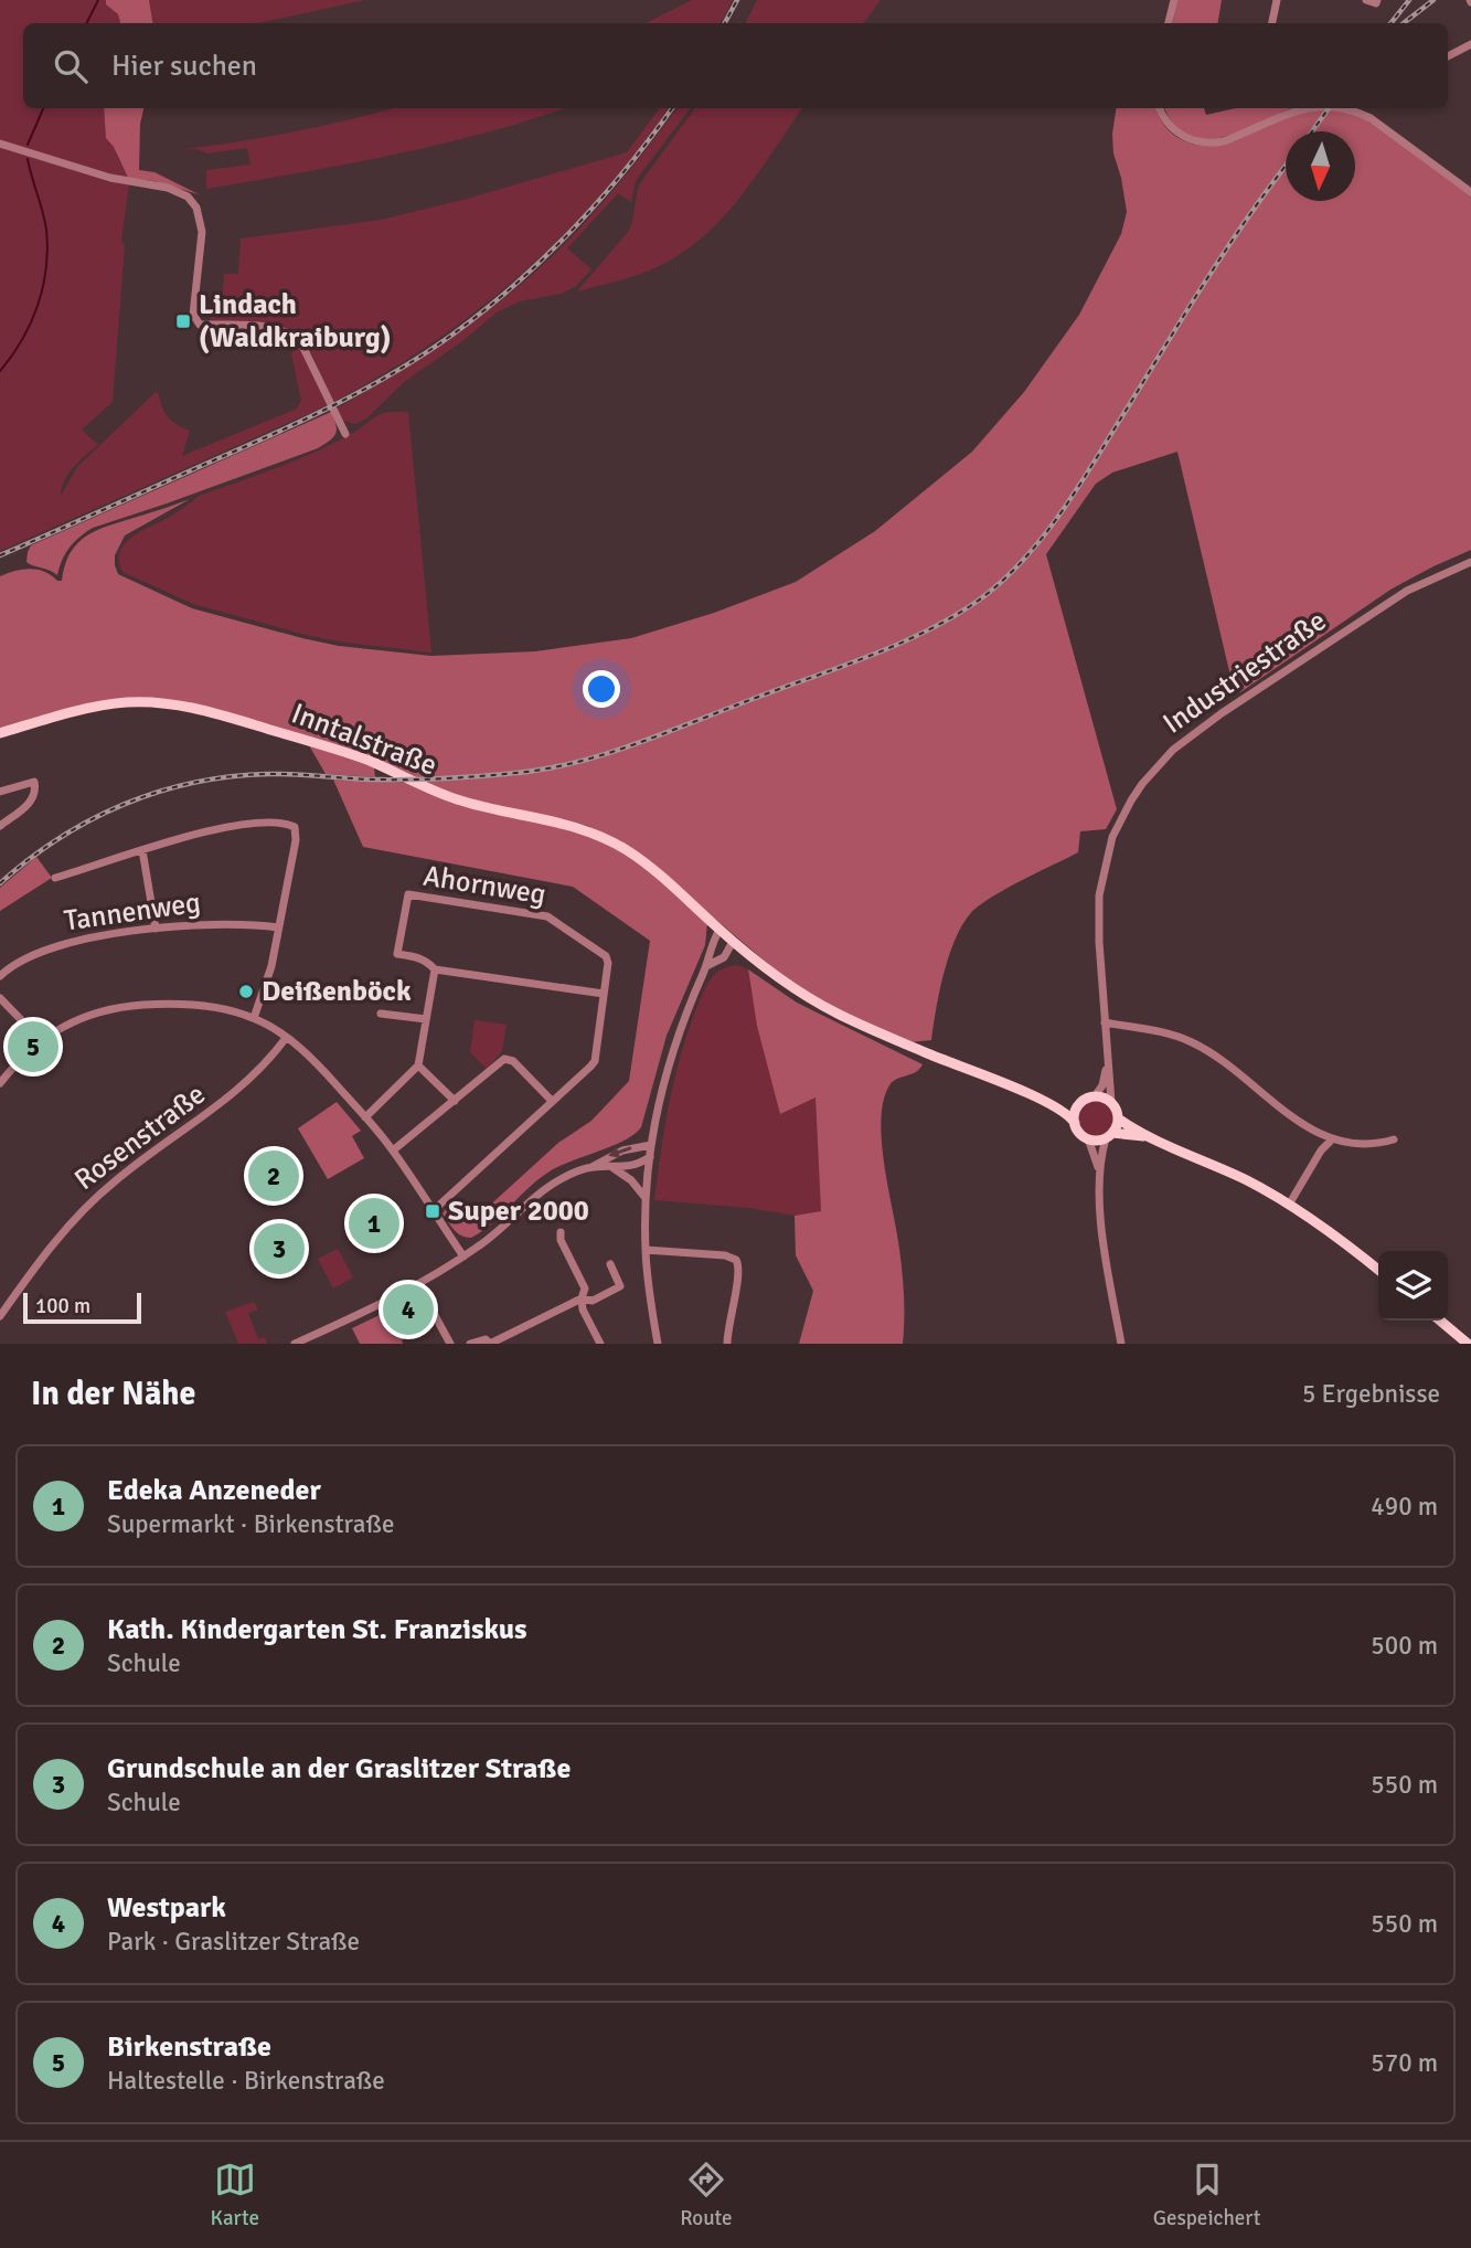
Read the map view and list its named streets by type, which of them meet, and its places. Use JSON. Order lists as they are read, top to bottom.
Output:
{
  "streets": {
    "main road": ["Inntalstraße"],
    "street": [
      "Industriestraße",
      "Ahornweg",
      "Tannenweg",
      "Rosenstraße"
    ]
  },
  "places": {
    "transit": ["Lindach (Waldkraiburg)", "Super 2000"],
    "other": ["Deißenböck"]
  },
  "scale_bar": "100 m",
  "north": "bottom",
  "page": {
    "search": "Hier suchen",
    "pins": [
      "5",
      "2",
      "1",
      "3",
      "4"
    ],
    "scale": "100 m",
    "heading": ["In der Nähe", "5 Ergebnisse"],
    "list": [
      {
        "mark": "1",
        "name": "Edeka Anzeneder",
        "note": "Supermarkt · Birkenstraße",
        "value": "490 m"
      },
      {
        "mark": "2",
        "name": "Kath. Kindergarten St. Franziskus",
        "note": "Schule",
        "value": "500 m"
      },
      {
        "mark": "3",
        "name": "Grundschule an der Graslitzer Straße",
        "note": "Schule",
        "value": "550 m"
      },
      {
        "mark": "4",
        "name": "Westpark",
        "note": "Park · Graslitzer Straße",
        "value": "550 m"
      },
      {
        "mark": "5",
        "name": "Birkenstraße",
        "note": "Haltestelle · Birkenstraße",
        "value": "570 m"
      }
    ],
    "nav": ["Karte", "Route", "Gespeichert"]
  }
}
